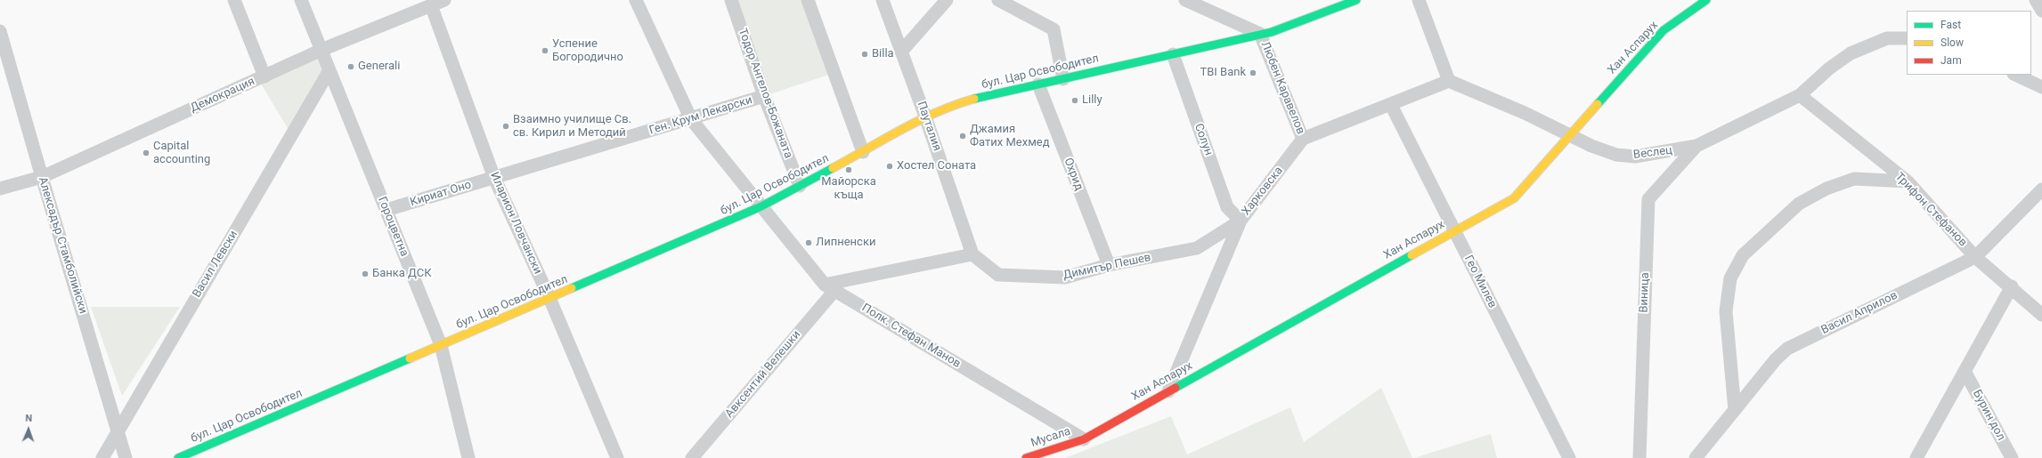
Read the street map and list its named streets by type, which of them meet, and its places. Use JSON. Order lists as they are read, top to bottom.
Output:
{
  "streets": {
    "main road": ["Хан Аспарух", "бул. Цар Освободител", "Мусала"],
    "street": [
      "Любен Kаравелов",
      "Тодор Ангелов-Божаната",
      "Демокрация",
      "Ген. Крум Лекарски",
      "Пауталия",
      "Солун",
      "Веслец",
      "Охрид",
      "Харковска",
      "Кириат Оно",
      "Трифон Стефанов",
      "Иларион Ловчански",
      "Гороцветна",
      "Алексадър Стамболийски",
      "Васил Левски",
      "Димитър Пешев",
      "Гео Милев",
      "Виница",
      "Васил Априлов",
      "Полк. Стефан Манов",
      "Авксентий Велешки",
      "Бурин дол"
    ]
  },
  "crossings": [
    ["Хан Аспарух", "Веслец"],
    ["Хан Аспарух", "Харковска"],
    ["Хан Аспарух", "Гео Милев"],
    ["Хан Аспарух", "Полк. Стефан Манов"],
    ["Хан Аспарух", "Мусала"],
    ["бул. Цар Освободител", "Любен Kаравелов"],
    ["бул. Цар Освободител", "Тодор Ангелов-Божаната"],
    ["бул. Цар Освободител", "Пауталия"],
    ["бул. Цар Освободител", "Солун"],
    ["бул. Цар Освободител", "Охрид"],
    ["бул. Цар Освободител", "Иларион Ловчански"],
    ["бул. Цар Освободител", "Гороцветна"],
    ["бул. Цар Освободител", "Полк. Стефан Манов"],
    ["Любен Kаравелов", "Харковска"],
    ["Тодор Ангелов-Божаната", "Ген. Крум Лекарски"],
    ["Демокрация", "Иларион Ловчански"],
    ["Демокрация", "Гороцветна"],
    ["Демокрация", "Алексадър Стамболийски"],
    ["Ген. Крум Лекарски", "Кириат Оно"],
    ["Ген. Крум Лекарски", "Иларион Ловчански"],
    ["Ген. Крум Лекарски", "Полк. Стефан Манов"],
    ["Пауталия", "Димитър Пешев"],
    ["Солун", "Харковска"],
    ["Солун", "Димитър Пешев"],
    ["Веслец", "Трифон Стефанов"],
    ["Веслец", "Виница"],
    ["Охрид", "Димитър Пешев"],
    ["Харковска", "Димитър Пешев"],
    ["Кириат Оно", "Иларион Ловчански"],
    ["Кириат Оно", "Гороцветна"],
    ["Трифон Стефанов", "Васил Априлов"],
    ["Гороцветна", "Васил Левски"],
    ["Алексадър Стамболийски", "Васил Левски"],
    ["Полк. Стефан Манов", "Авксентий Велешки"],
    ["Полк. Стефан Манов", "Мусала"]
  ],
  "places": [
    "Успение Богородично",
    "Billa",
    "Generali",
    "TBI Bank",
    "Lilly",
    "Взаимно училище Св. св. Кирил и Методий",
    "Джамия Фатих Мехмед",
    "Capital accounting",
    "Хостел Соната",
    "Майорска къща",
    "Липненски",
    "Банка ДСК"
  ],
  "legend": ["Fast", "Slow", "Jam"],
  "north": "top"
}
